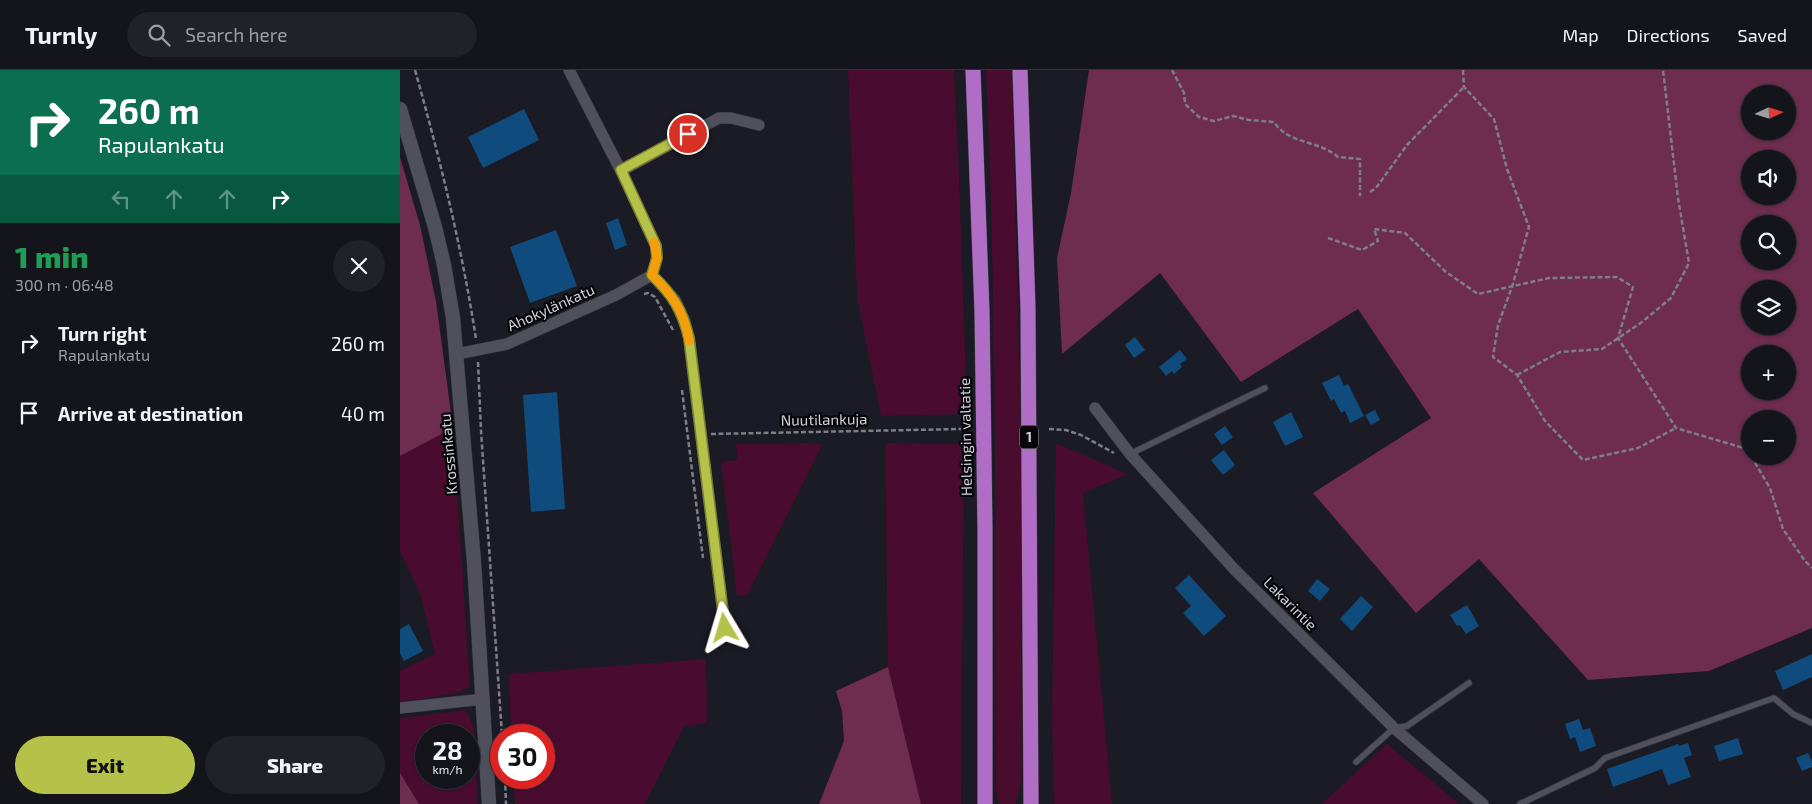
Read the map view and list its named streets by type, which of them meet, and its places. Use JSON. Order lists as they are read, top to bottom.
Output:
{
  "streets": {
    "highway": ["Helsingin valtatie", "1"],
    "street": ["Ahokylänkatu", "Krossinkatu", "Lakarintie"],
    "path": ["Nuutilankuja"]
  },
  "crossings": [
    ["Ahokylänkatu", "Krossinkatu"]
  ],
  "north": "right",
  "page": {
    "header": "Turnly",
    "search": "Search here",
    "nav": ["Map", "Directions", "Saved"],
    "turn": ["260 m", "Rapulankatu"],
    "map_buttons": ["+", "−"],
    "heading": ["1 min", "300 m · 06:48"],
    "list": [
      {
        "name": "Turn right",
        "note": "Rapulankatu",
        "value": "260 m"
      },
      {
        "name": "Arrive at destination",
        "value": "40 m"
      }
    ],
    "speed": "28 km/h",
    "limit": "30",
    "buttons": ["Exit", "Share"]
  }
}
